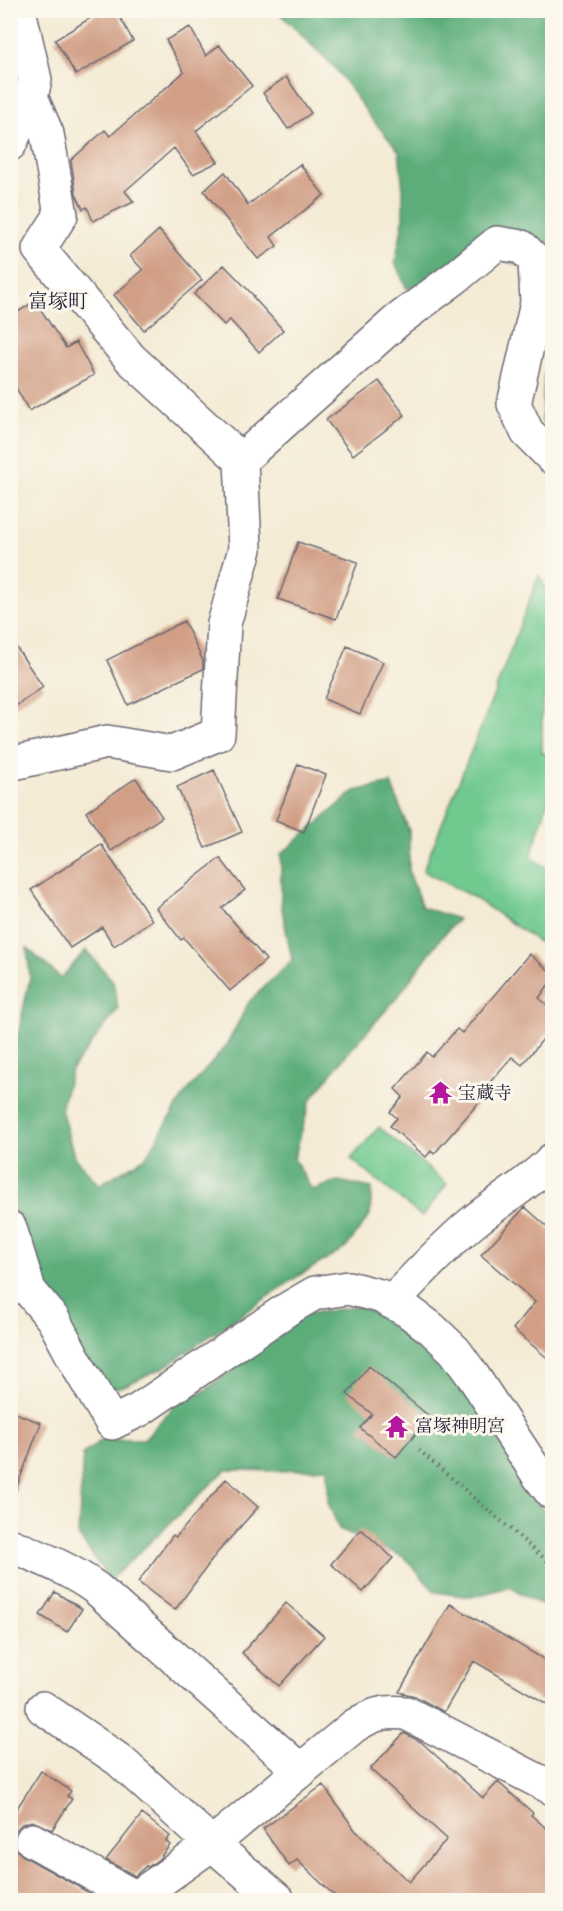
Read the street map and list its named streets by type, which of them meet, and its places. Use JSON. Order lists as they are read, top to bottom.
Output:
{
  "districts": ["富塚町"],
  "places": {
    "temple": ["宝蔵寺", "富塚神明宮"]
  }
}
